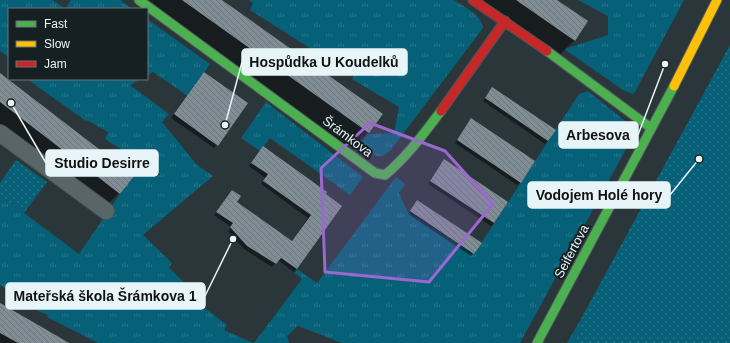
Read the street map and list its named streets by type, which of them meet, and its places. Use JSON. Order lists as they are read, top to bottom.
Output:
{
  "streets": {
    "street": ["Šrámkova", "Seifertova"]
  },
  "places": [
    "Arbesova",
    "Studio Desirre",
    "Hospůdka U Koudelků",
    "Vodojem Holé hory",
    "Mateřská škola Šrámkova 1"
  ],
  "legend": ["Fast", "Slow", "Jam"]
}
